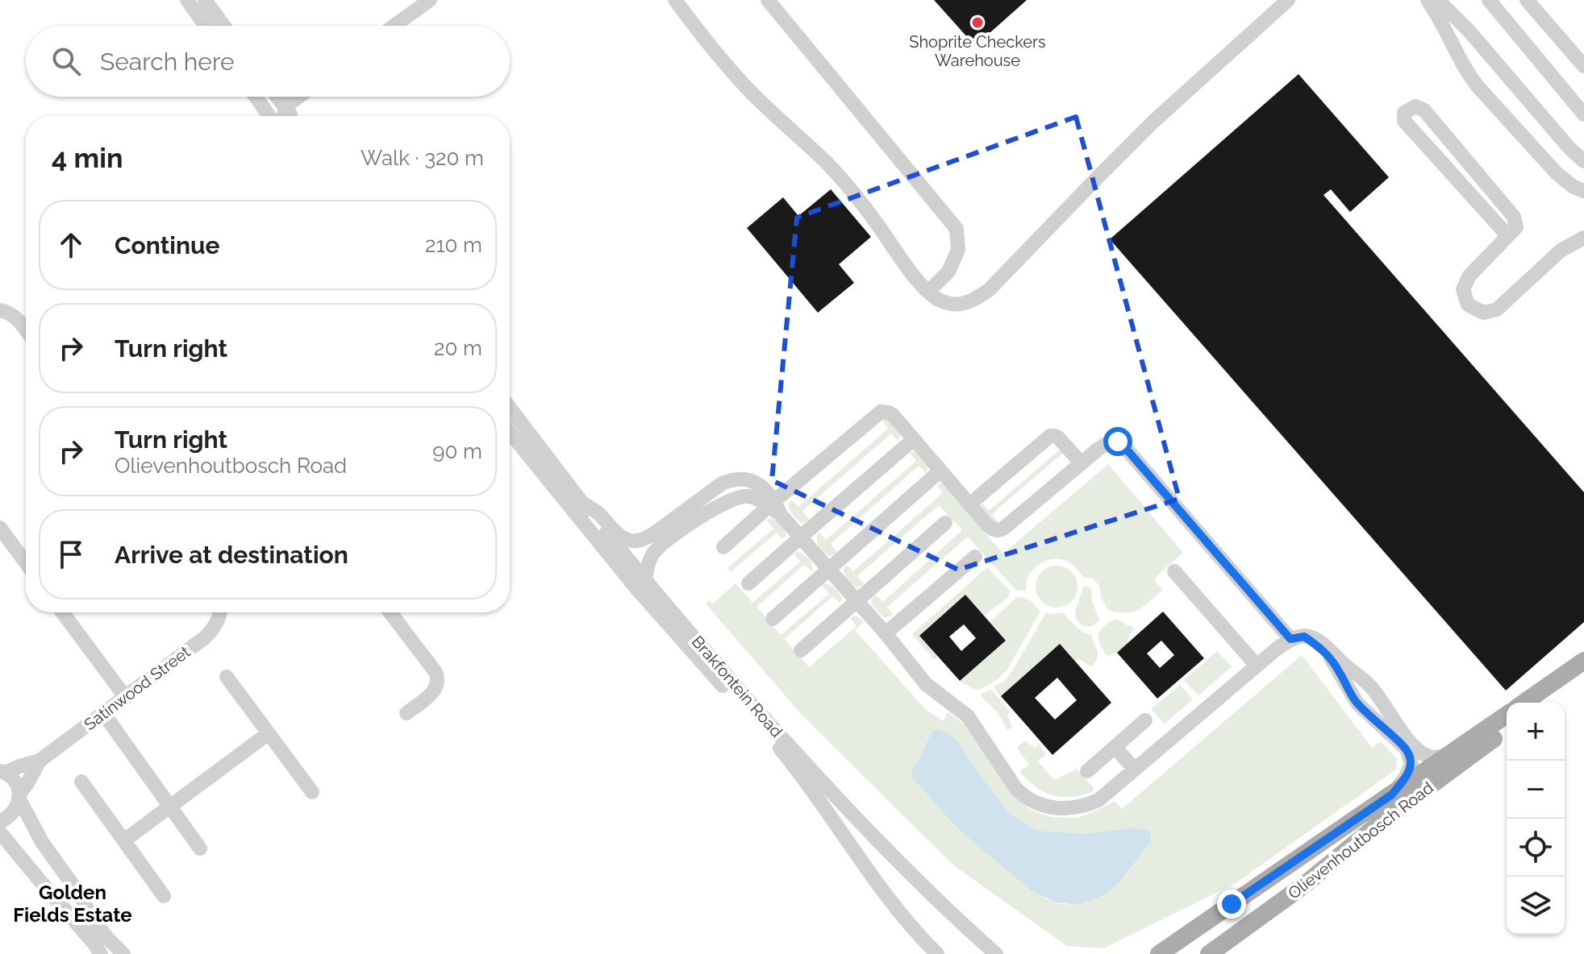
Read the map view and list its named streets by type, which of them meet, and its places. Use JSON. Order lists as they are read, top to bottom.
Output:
{
  "streets": {
    "main road": ["Olievenhoutbosch Road"],
    "street": ["Brakfontein Road", "Satinwood Street"]
  },
  "districts": ["Golden Fields Estate"],
  "places": ["Shoprite Checkers Warehouse"],
  "page": {
    "search": "Search here",
    "heading": ["4 min", "Walk · 320 m"],
    "list": [
      ["Continue", "210 m"],
      ["Turn right", "20 m"],
      ["Turn right", "Olievenhoutbosch Road", "90 m"],
      "Arrive at destination"
    ],
    "map_buttons": ["+", "−"]
  }
}
